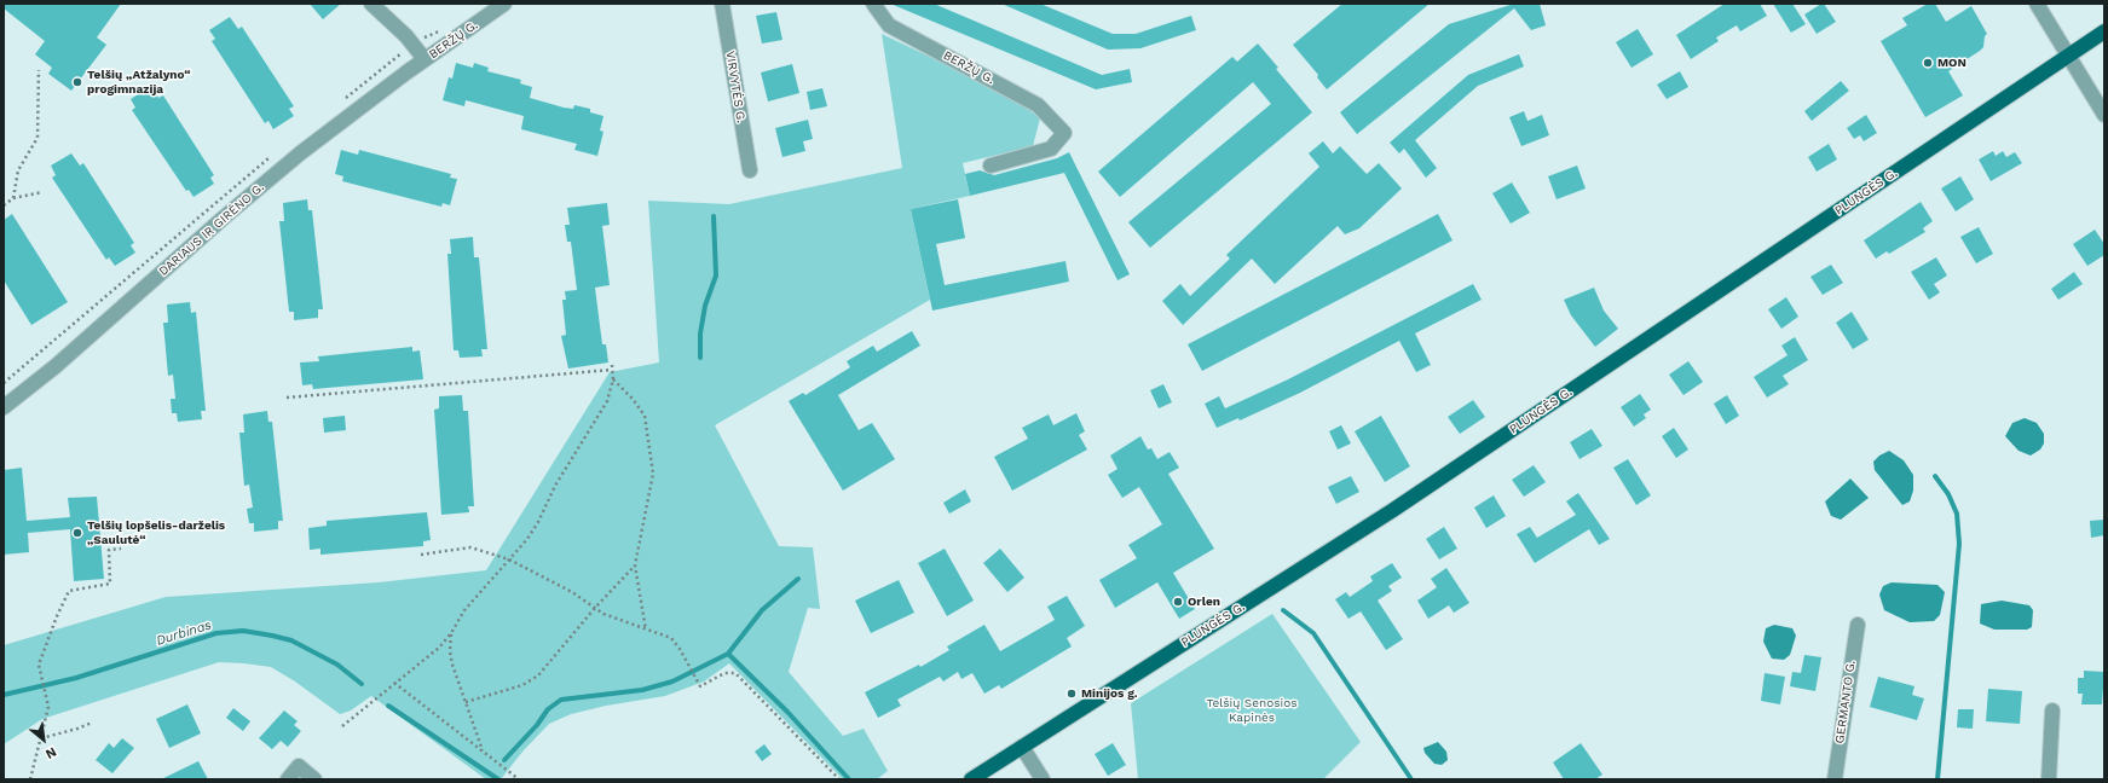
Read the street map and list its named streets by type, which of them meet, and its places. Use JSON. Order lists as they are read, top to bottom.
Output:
{
  "streets": {
    "main road": ["PLUNGĖS G."],
    "street": [
      "BERŽŲ G.",
      "VIRVYTĖS G.",
      "DARIAUS IR GIRĖNO G.",
      "GERMANTO G."
    ]
  },
  "crossings": [
    ["BERŽŲ G.", "DARIAUS IR GIRĖNO G."]
  ],
  "water": ["Durbinas"],
  "parks": ["Telšių Senosios Kapinės"],
  "places": [
    "MON",
    "Telšių „Atžalyno“ progimnazija",
    "Telšių lopšelis-darželis „Saulutė“",
    "Orlen",
    "Minijos g."
  ],
  "north": "bottom right"
}
